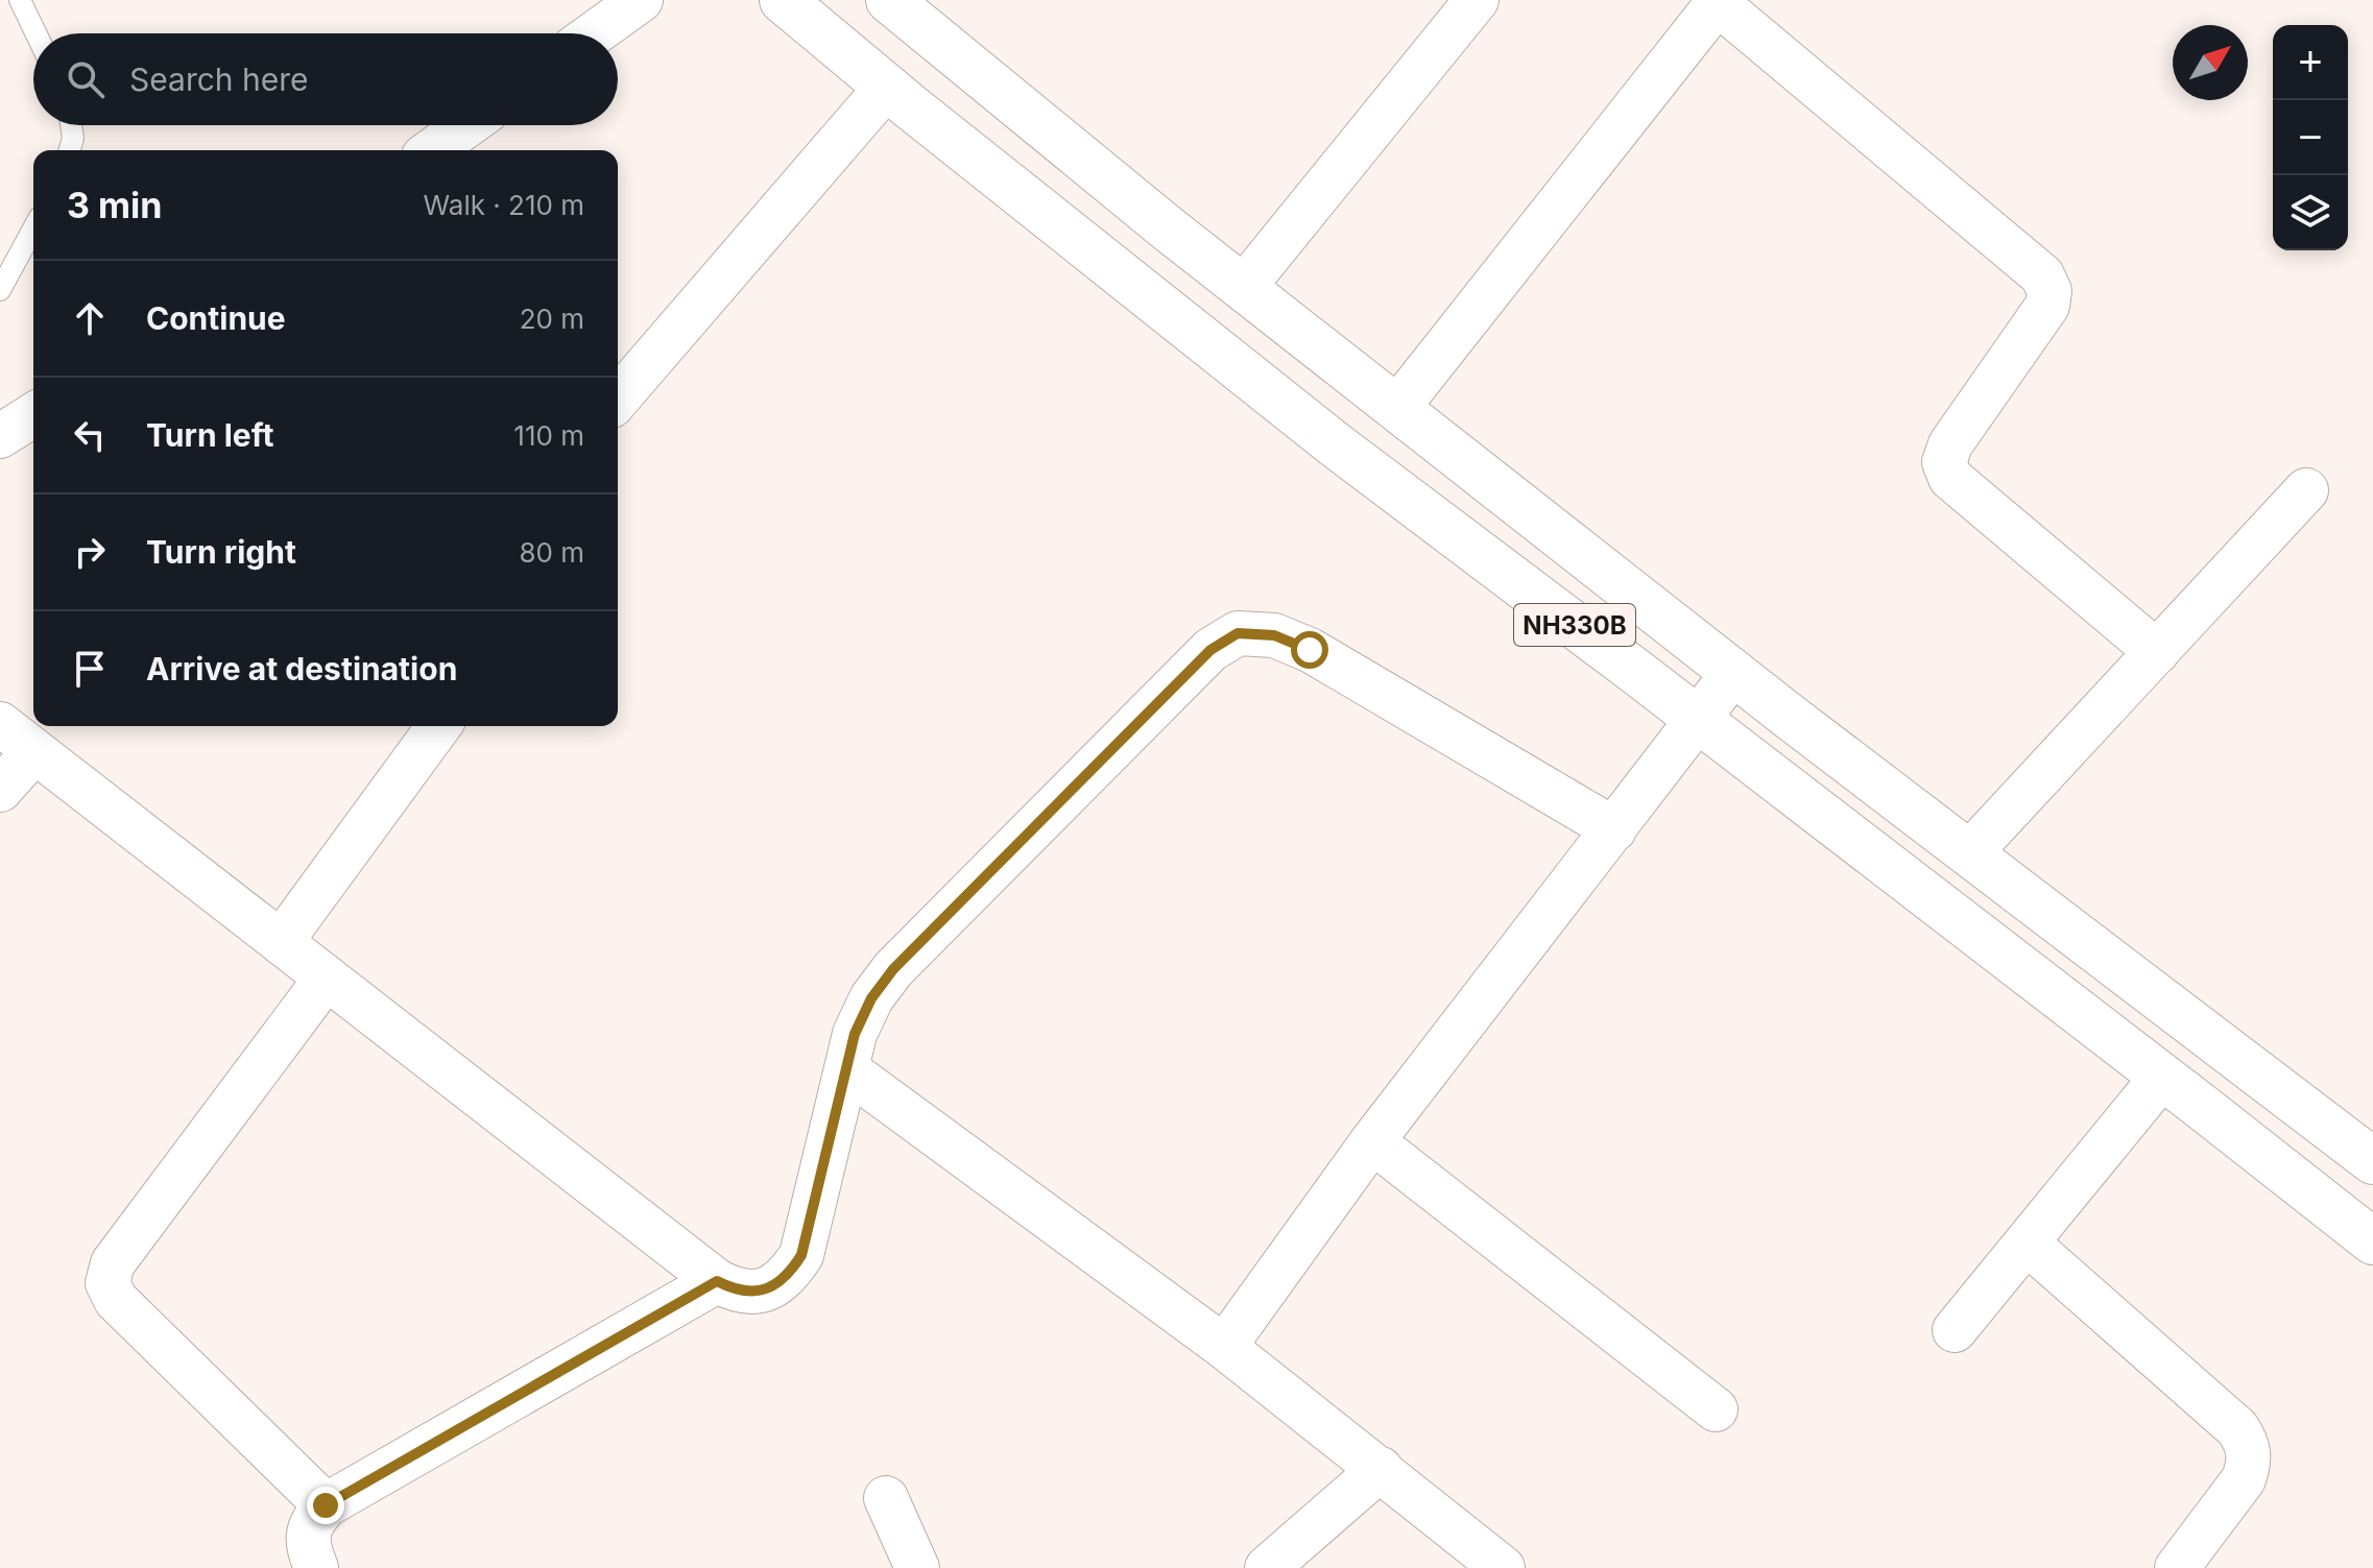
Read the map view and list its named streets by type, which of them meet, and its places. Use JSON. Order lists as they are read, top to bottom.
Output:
{
  "streets": {
    "highway": ["NH330B"]
  },
  "north": "top right",
  "page": {
    "map_buttons": ["+", "−"],
    "search": "Search here",
    "heading": ["3 min", "Walk · 210 m"],
    "list": [
      ["Continue", "20 m"],
      ["Turn left", "110 m"],
      ["Turn right", "80 m"],
      "Arrive at destination"
    ]
  }
}
